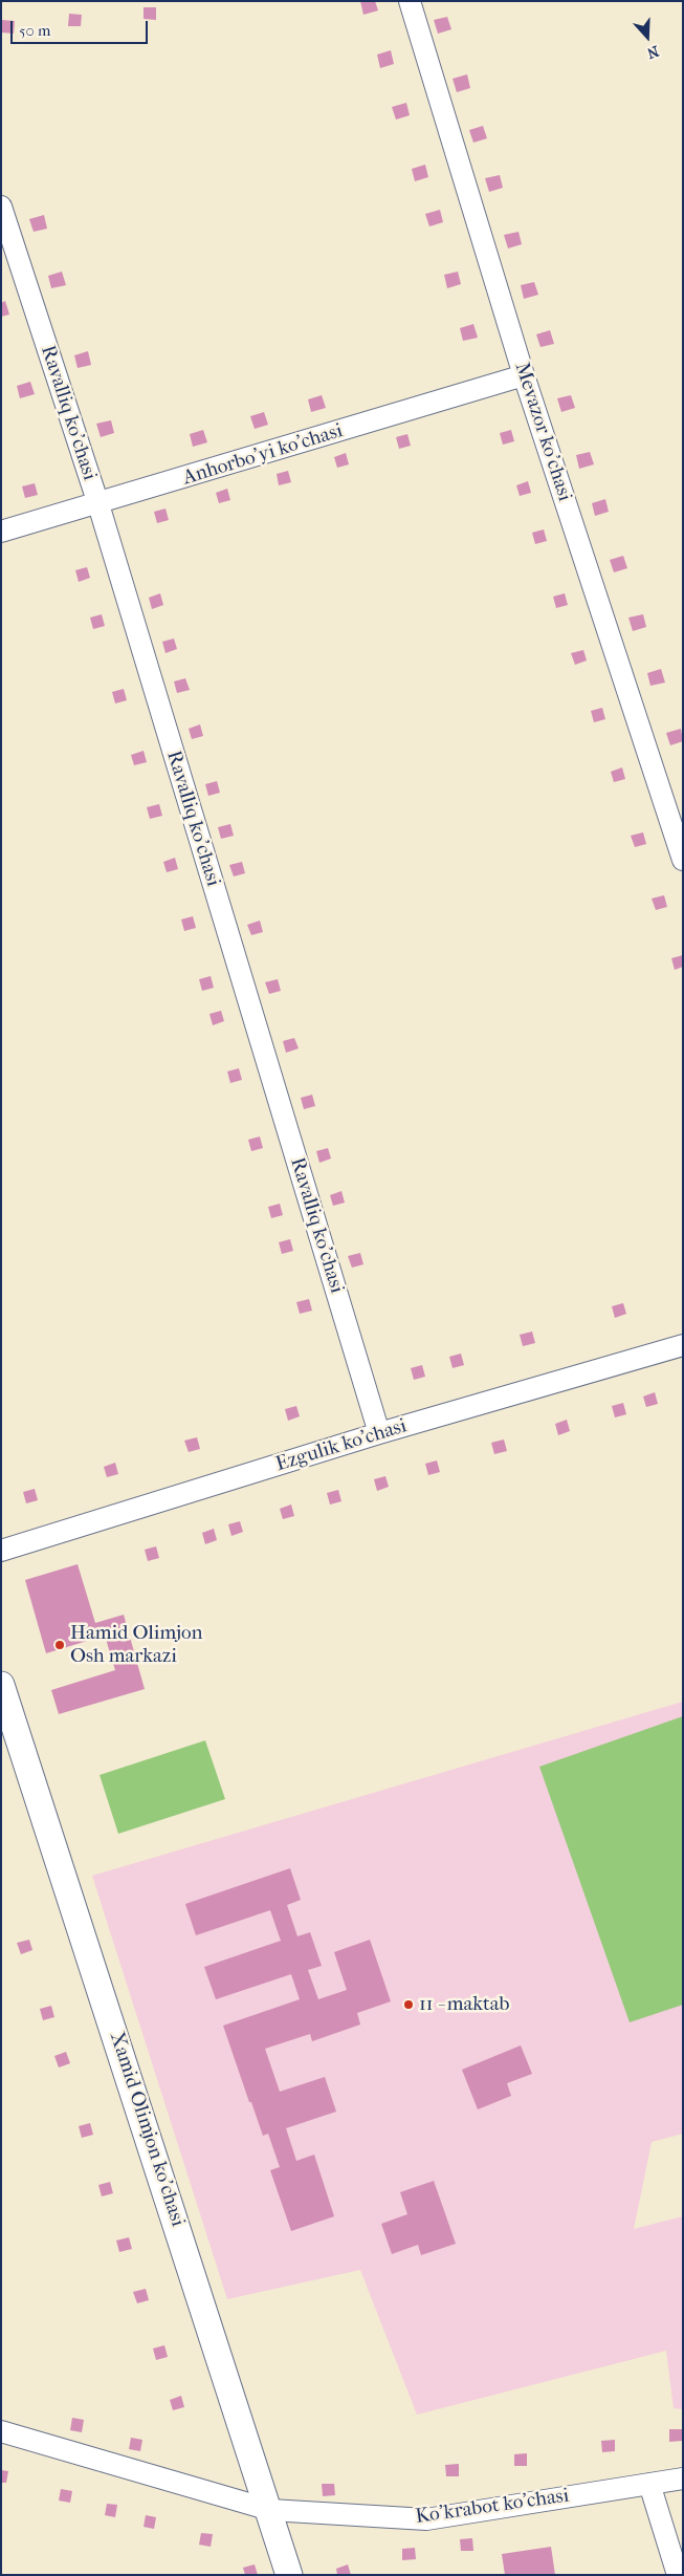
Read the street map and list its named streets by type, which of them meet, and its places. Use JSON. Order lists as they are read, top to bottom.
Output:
{
  "streets": {
    "main road": ["Xamid Olimjon ko'chasi"],
    "street": [
      "Ravalliq ko'chasi",
      "Mevazor ko'chasi",
      "Anhorbo'yi ko'chasi",
      "Ezgulik ko'chasi",
      "Ko'krabot ko'chasi"
    ]
  },
  "crossings": [
    ["Ravalliq ko'chasi", "Anhorbo'yi ko'chasi"],
    ["Ravalliq ko'chasi", "Ezgulik ko'chasi"],
    ["Mevazor ko'chasi", "Anhorbo'yi ko'chasi"],
    ["Xamid Olimjon ko'chasi", "Ko'krabot ko'chasi"]
  ],
  "places": ["Hamid Olimjon Osh markazi", "11 - maktab"],
  "scale_bar": "50 m",
  "north": "bottom"
}
